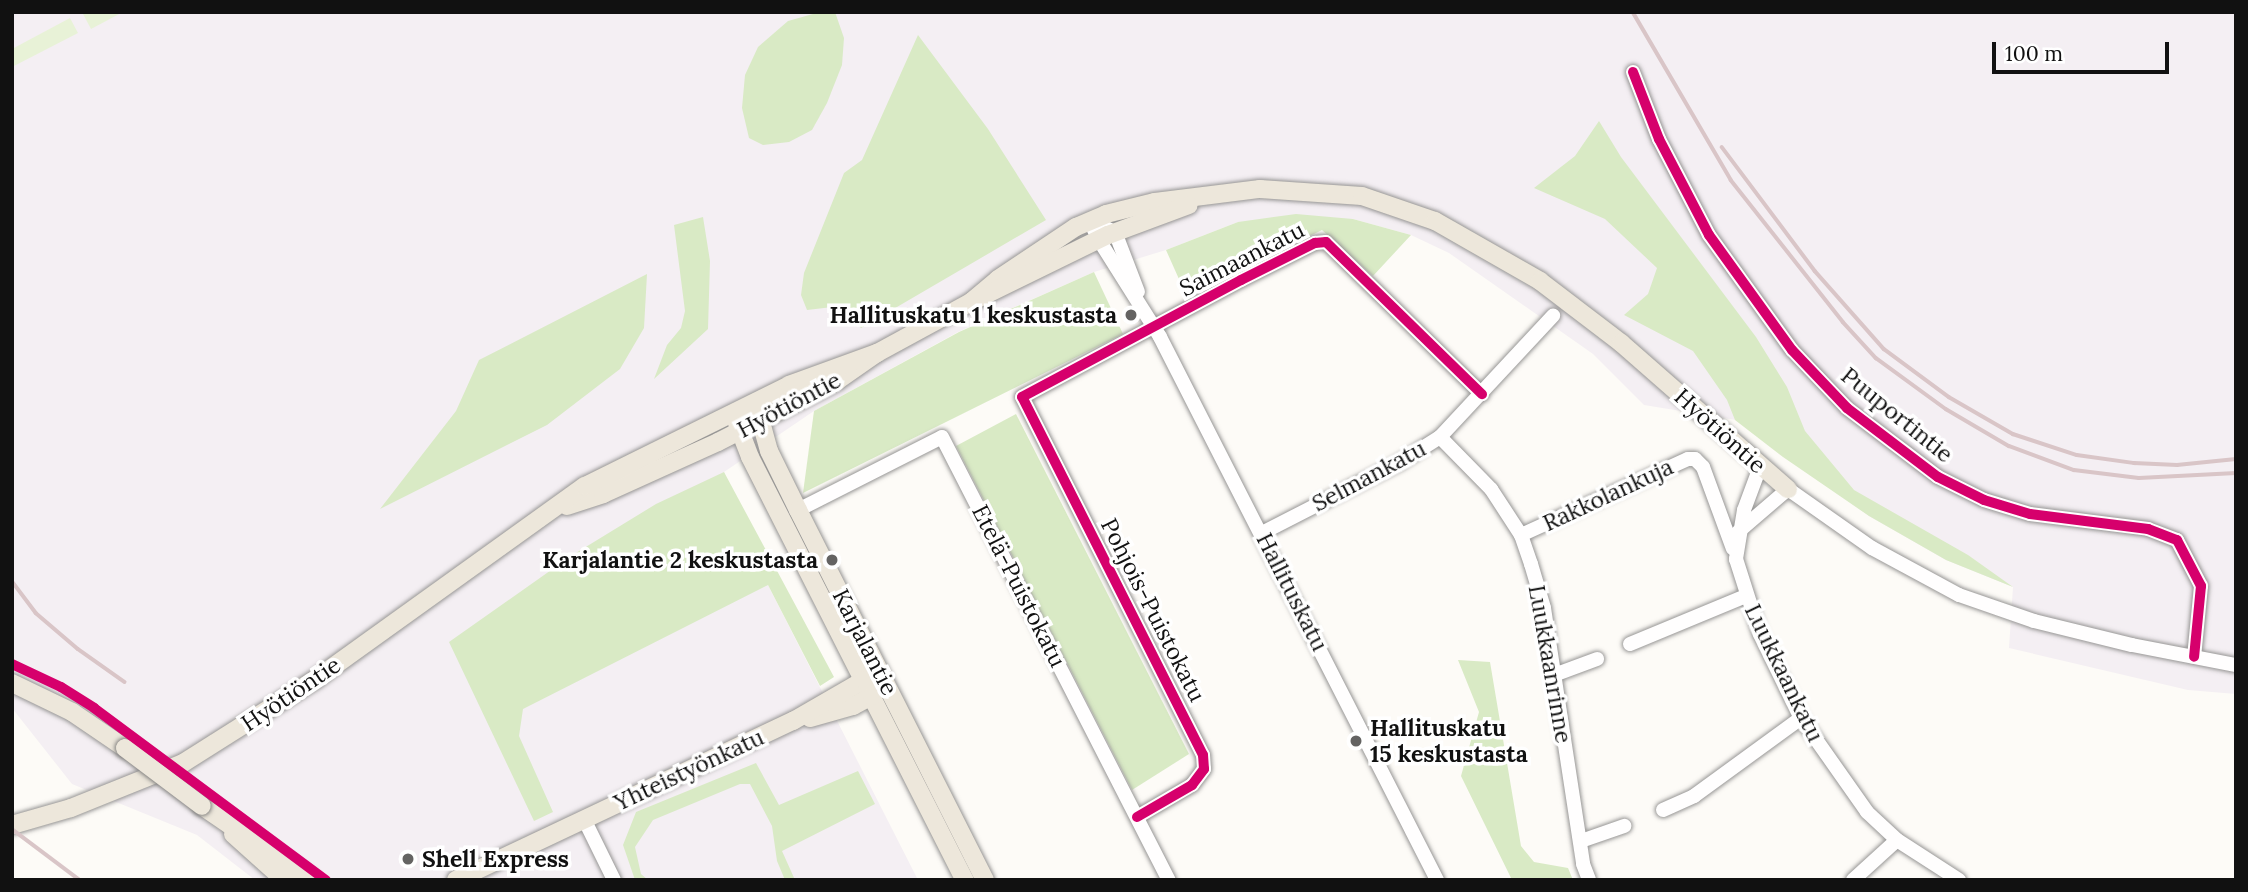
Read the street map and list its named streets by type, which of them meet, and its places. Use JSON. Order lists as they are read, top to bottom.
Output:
{
  "streets": {
    "main road": ["Hyötiöntie", "Karjalantie", "Yhteistyönkatu"],
    "street": [
      "Saimaankatu",
      "Puuportintie",
      "Selmankatu",
      "Rakkolankuja",
      "Etelä-Puistokatu",
      "Hallituskatu",
      "Pohjois-Puistokatu",
      "Luukkaanrinne",
      "Luukkaankatu"
    ]
  },
  "crossings": [
    ["Saimaankatu", "Selmankatu"],
    ["Saimaankatu", "Hallituskatu"],
    ["Saimaankatu", "Pohjois-Puistokatu"],
    ["Hyötiöntie", "Puuportintie"],
    ["Hyötiöntie", "Hallituskatu"],
    ["Hyötiöntie", "Karjalantie"],
    ["Hyötiöntie", "Luukkaankatu"],
    ["Selmankatu", "Hallituskatu"],
    ["Selmankatu", "Luukkaanrinne"],
    ["Rakkolankuja", "Luukkaanrinne"],
    ["Rakkolankuja", "Luukkaankatu"],
    ["Etelä-Puistokatu", "Pohjois-Puistokatu"],
    ["Etelä-Puistokatu", "Karjalantie"],
    ["Karjalantie", "Yhteistyönkatu"]
  ],
  "places": [
    "Hallituskatu 1 keskustasta",
    "Karjalantie 2 keskustasta",
    "Hallituskatu 15 keskustasta",
    "Shell Express"
  ],
  "scale_bar": "100 m"
}
